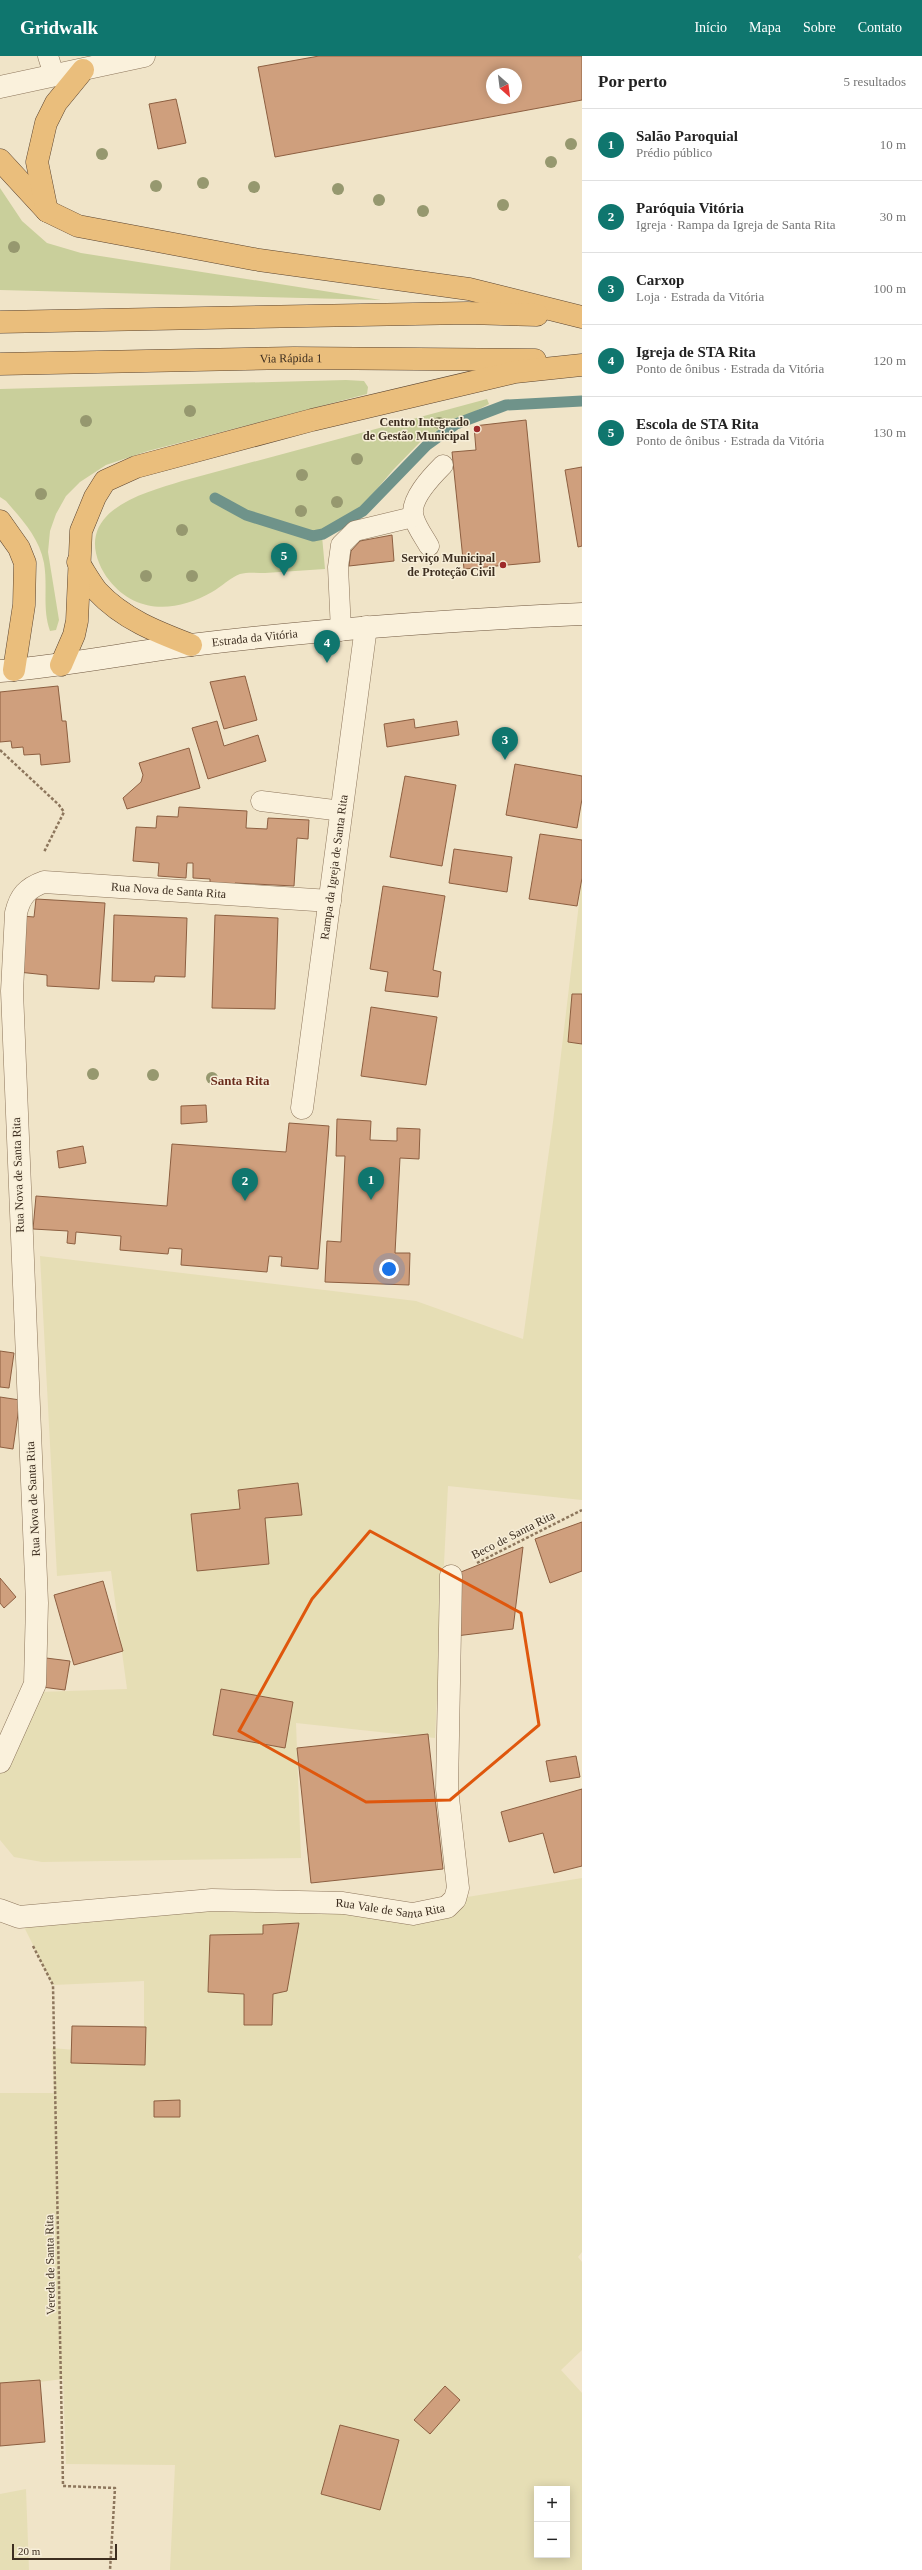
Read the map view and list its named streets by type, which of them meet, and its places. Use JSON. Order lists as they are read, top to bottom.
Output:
{
  "streets": {
    "highway": ["Via Rápida 1"],
    "street": [
      "Estrada da Vitória",
      "Rampa da Igreja de Santa Rita",
      "Rua Nova de Santa Rita",
      "Rua Vale de Santa Rita"
    ],
    "path": ["Beco de Santa Rita", "Vereda de Santa Rita"]
  },
  "crossings": [
    ["Estrada da Vitória", "Rampa da Igreja de Santa Rita"],
    ["Rampa da Igreja de Santa Rita", "Rua Nova de Santa Rita"],
    ["Beco de Santa Rita", "Rua Vale de Santa Rita"],
    ["Rua Vale de Santa Rita", "Vereda de Santa Rita"]
  ],
  "districts": ["Santa Rita"],
  "places": ["Centro Integrado de Gestão Municipal", "Serviço Municipal de Proteção Civil"],
  "scale_bar": "20 m",
  "north": "bottom right",
  "page": {
    "header": "Gridwalk",
    "nav": [
      "Início",
      "Mapa",
      "Sobre",
      "Contato"
    ],
    "heading": ["Por perto", "5 resultados"],
    "list": [
      {
        "mark": "1",
        "name": "Salão Paroquial",
        "note": "Prédio público",
        "value": "10 m"
      },
      {
        "mark": "2",
        "name": "Paróquia Vitória",
        "note": "Igreja · Rampa da Igreja de Santa Rita",
        "value": "30 m"
      },
      {
        "mark": "3",
        "name": "Carxop",
        "note": "Loja · Estrada da Vitória",
        "value": "100 m"
      },
      {
        "mark": "4",
        "name": "Igreja de STA Rita",
        "note": "Ponto de ônibus · Estrada da Vitória",
        "value": "120 m"
      },
      {
        "mark": "5",
        "name": "Escola de STA Rita",
        "note": "Ponto de ônibus · Estrada da Vitória",
        "value": "130 m"
      }
    ],
    "pins": [
      "5",
      "4",
      "3",
      "1",
      "2"
    ],
    "map_buttons": ["+", "−"],
    "scale": "20 m"
  }
}
